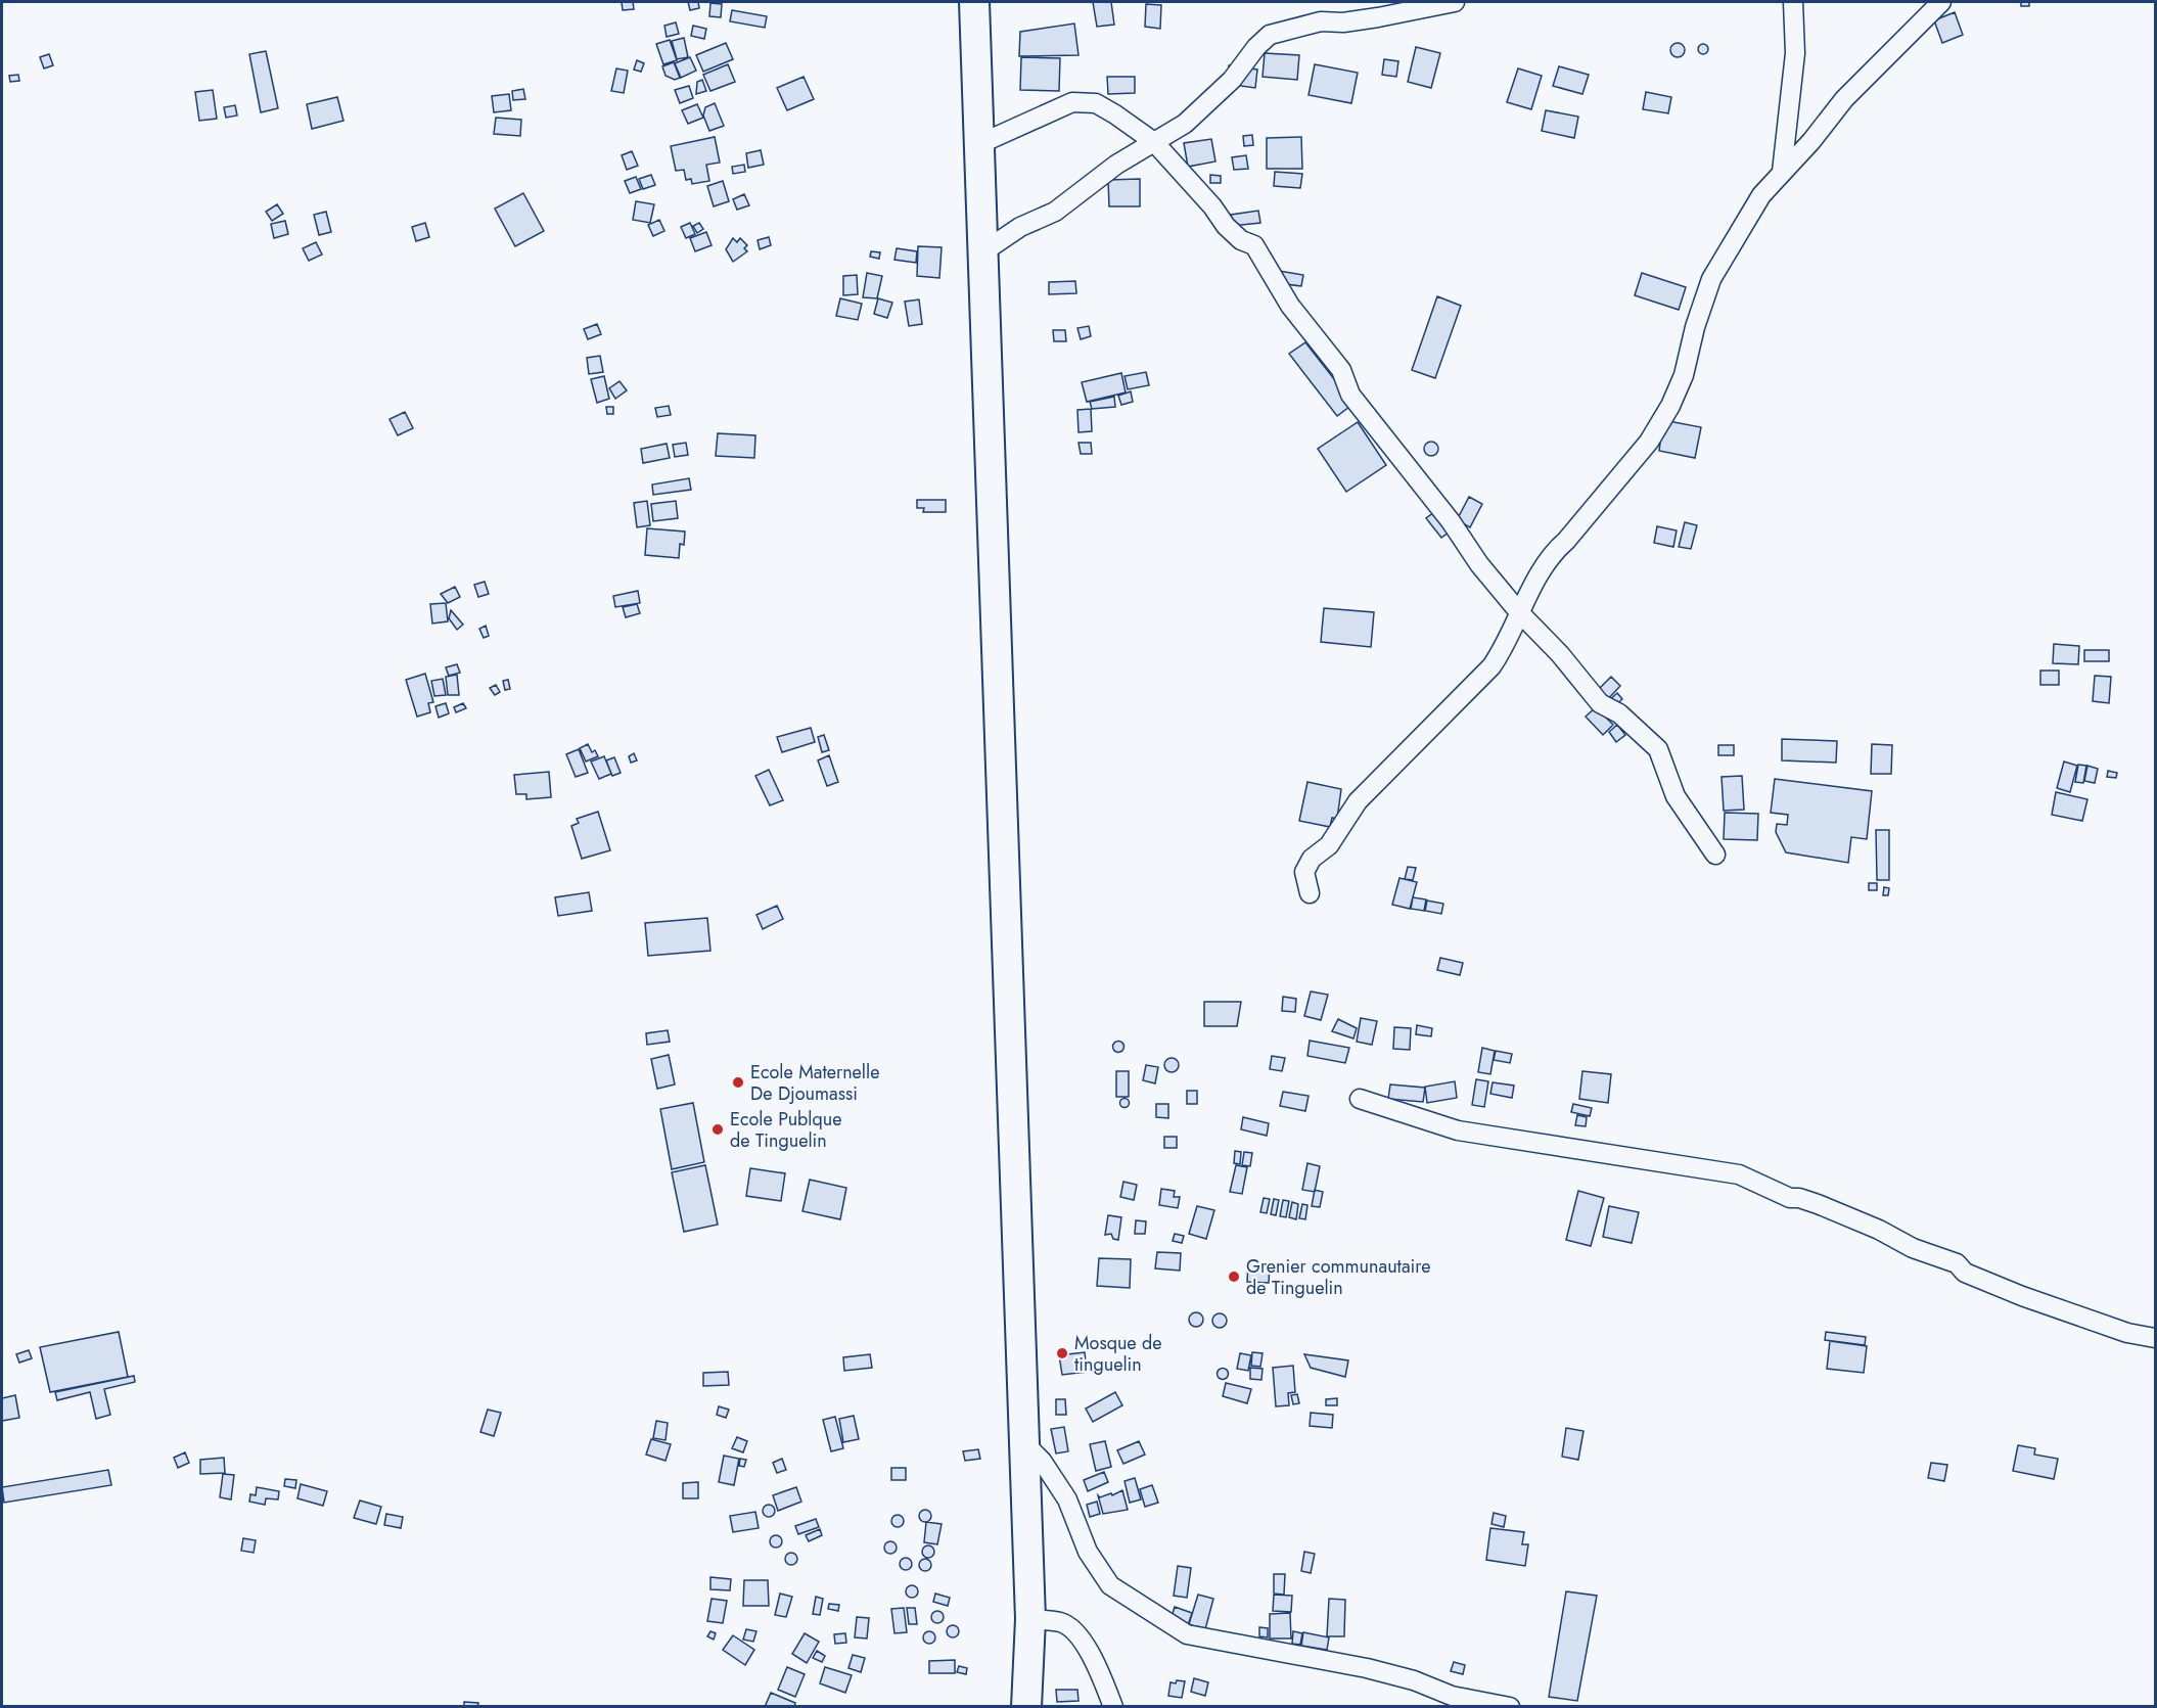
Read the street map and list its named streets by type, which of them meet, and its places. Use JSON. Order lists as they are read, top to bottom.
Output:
{
  "places": [
    "Ecole Maternelle De Djoumassi",
    "Ecole Publque de Tinguelin",
    "Grenier communautaire de Tinguelin",
    "Mosque de tinguelin"
  ]
}
